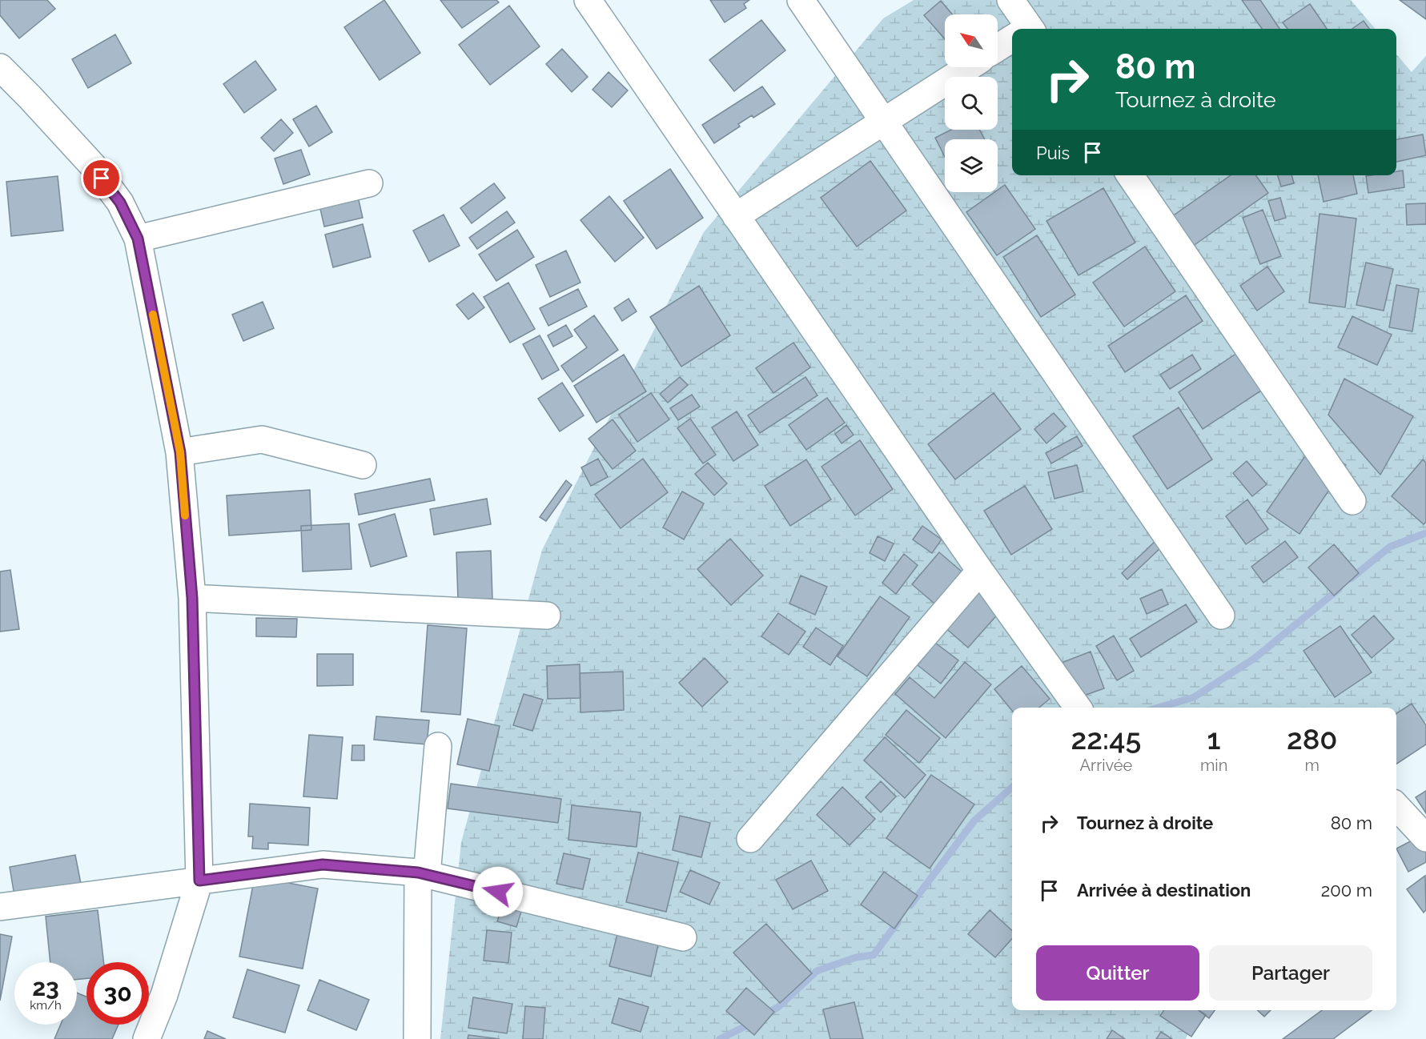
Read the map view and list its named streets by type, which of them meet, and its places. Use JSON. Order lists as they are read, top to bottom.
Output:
{
  "north": "top left",
  "page": {
    "turn": ["80 m", "Tournez à droite"],
    "then": "Puis",
    "eta": [
      "22:45",
      "Arrivée",
      "1",
      "min",
      "280",
      "m"
    ],
    "list": [
      {
        "name": "Tournez à droite",
        "value": "80 m"
      },
      {
        "name": "Arrivée à destination",
        "value": "200 m"
      }
    ],
    "buttons": ["Quitter", "Partager"],
    "speed": "23 km/h",
    "limit": "30"
  }
}
